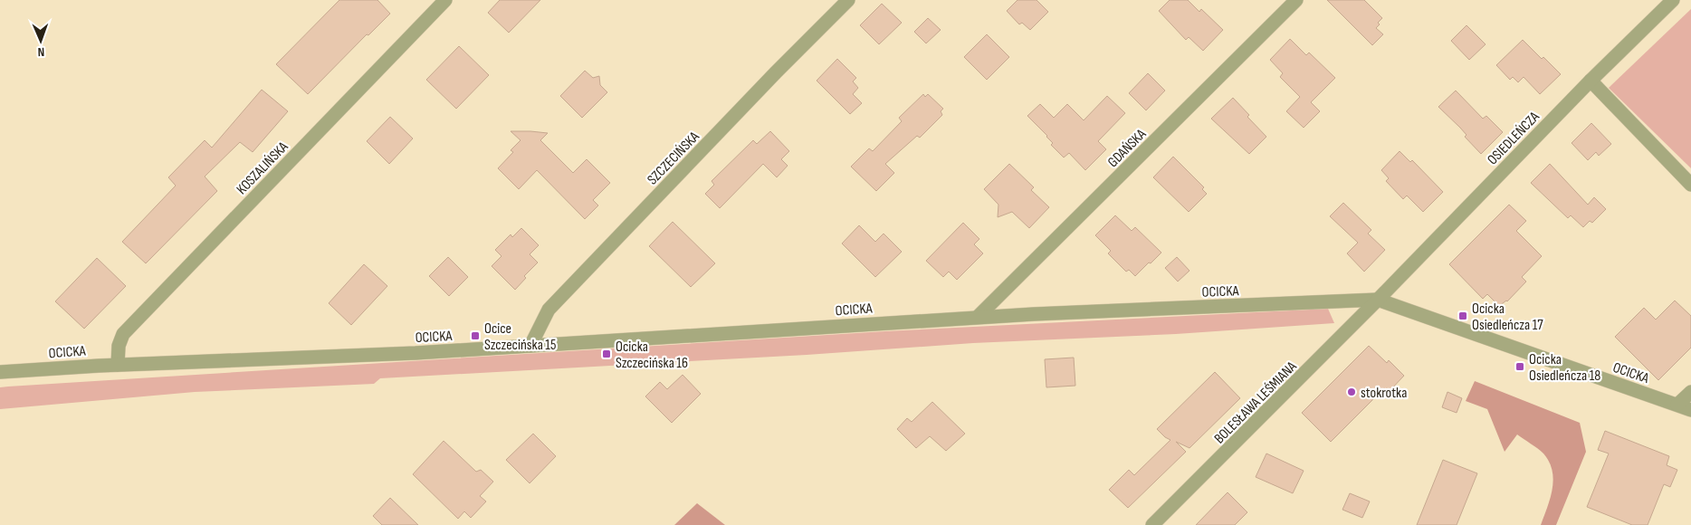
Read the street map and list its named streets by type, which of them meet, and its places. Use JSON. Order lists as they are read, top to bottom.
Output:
{
  "streets": {
    "street": [
      "OSIEDLEŃCZA",
      "GDAŃSKA",
      "SZCZECIŃSKA",
      "KOSZALIŃSKA",
      "OCICKA",
      "BOLESŁAWA LEŚMIANA"
    ]
  },
  "crossings": [
    ["OSIEDLEŃCZA", "OCICKA"],
    ["OSIEDLEŃCZA", "BOLESŁAWA LEŚMIANA"],
    ["GDAŃSKA", "OCICKA"],
    ["SZCZECIŃSKA", "OCICKA"],
    ["KOSZALIŃSKA", "OCICKA"],
    ["OCICKA", "BOLESŁAWA LEŚMIANA"]
  ],
  "places": {
    "transit": [
      "Ocicka Osiedleńcza 17",
      "Ocice Szczecińska 15",
      "Ocicka Szczecińska 16",
      "Ocicka Osiedleńcza 18"
    ],
    "other": ["stokrotka"]
  },
  "north": "bottom"
}
